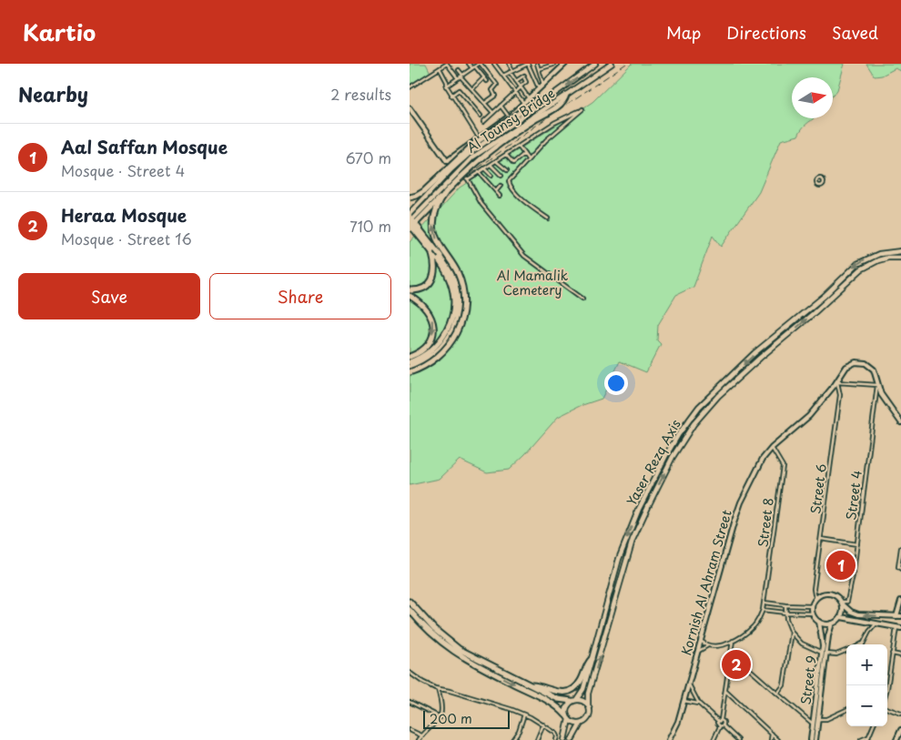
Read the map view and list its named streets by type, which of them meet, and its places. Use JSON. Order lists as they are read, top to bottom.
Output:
{
  "streets": {
    "main road": ["Al Tounsy Bridge", "Yaser Rezq Axis"],
    "street": [
      "Street 6",
      "Street 4",
      "Street 8",
      "Kornish Al Ahram Street",
      "Street 9"
    ]
  },
  "crossings": [
    ["Street 6", "Street 4"],
    ["Street 6", "Kornish Al Ahram Street"],
    ["Street 6", "Street 9"],
    ["Street 4", "Kornish Al Ahram Street"],
    ["Street 4", "Street 9"],
    ["Street 8", "Kornish Al Ahram Street"]
  ],
  "parks": ["Al Mamalik Cemetery"],
  "scale_bar": "200 m",
  "north": "right",
  "page": {
    "header": "Kartio",
    "nav": ["Map", "Directions", "Saved"],
    "heading": ["Nearby", "2 results"],
    "list": [
      {
        "mark": "1",
        "name": "Aal Saffan Mosque",
        "note": "Mosque · Street 4",
        "value": "670 m"
      },
      {
        "mark": "2",
        "name": "Heraa Mosque",
        "note": "Mosque · Street 16",
        "value": "710 m"
      }
    ],
    "buttons": ["Save", "Share"],
    "pins": ["1", "2"],
    "map_buttons": ["+", "−"],
    "scale": "200 m"
  }
}
